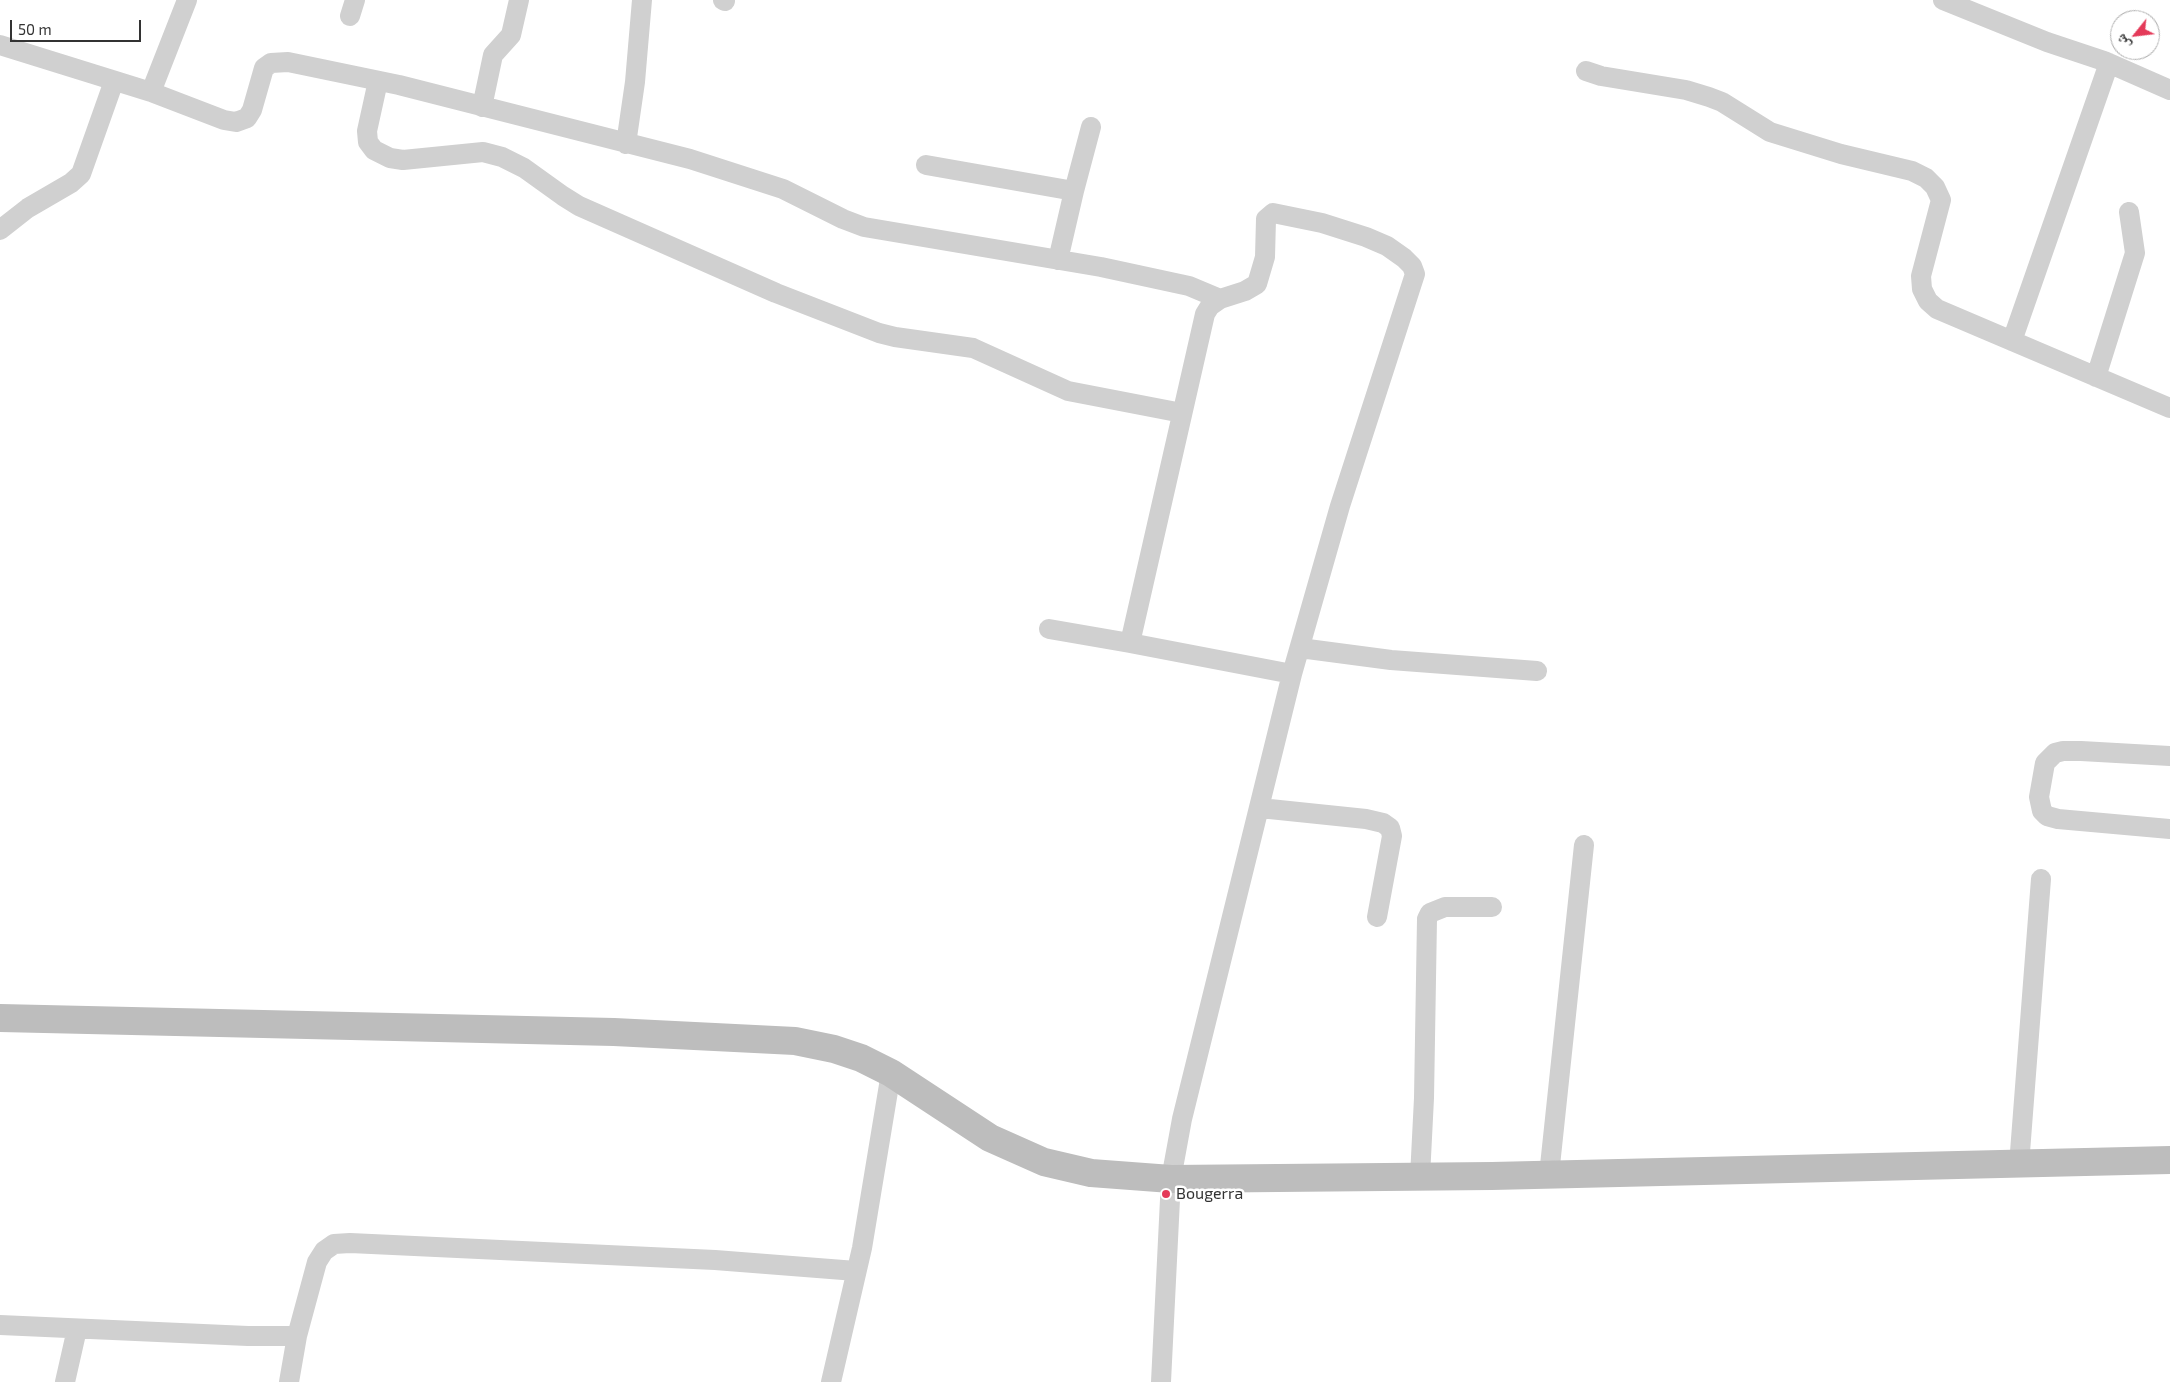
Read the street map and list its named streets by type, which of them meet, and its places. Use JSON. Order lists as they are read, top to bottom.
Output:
{
  "places": ["Bougerra"],
  "scale_bar": "50 m",
  "north": "bottom left"
}
